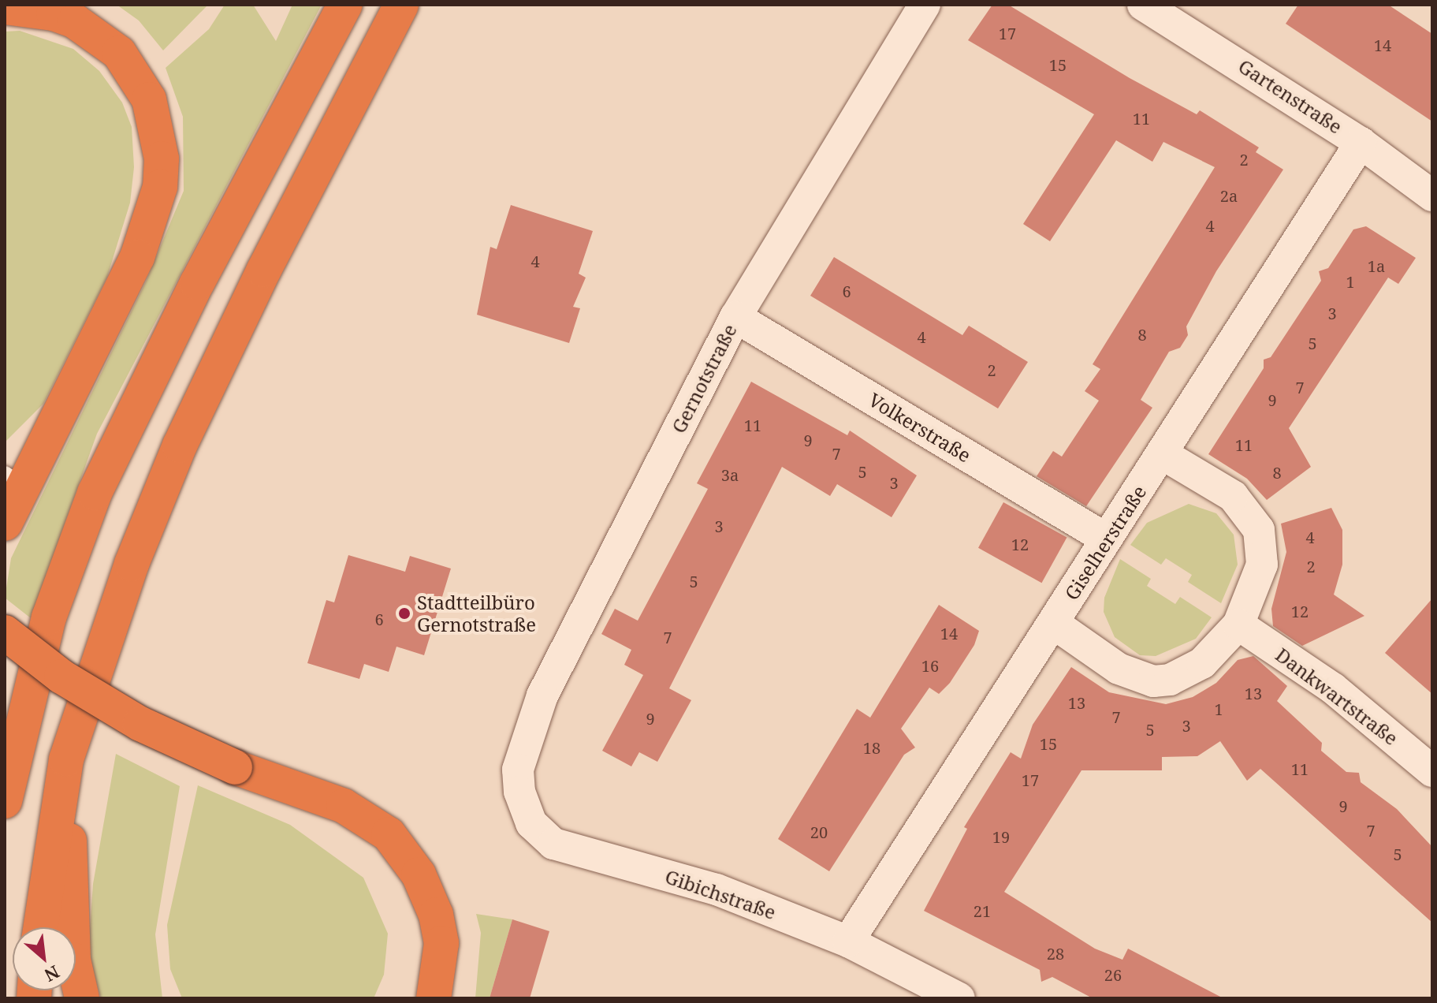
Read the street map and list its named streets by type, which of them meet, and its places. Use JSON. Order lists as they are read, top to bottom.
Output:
{
  "streets": {
    "street": [
      "Gartenstraße",
      "Gernotstraße",
      "Volkerstraße",
      "Giselherstraße",
      "Dankwartstraße",
      "Gibichstraße"
    ]
  },
  "crossings": [
    ["Gartenstraße", "Giselherstraße"],
    ["Gernotstraße", "Volkerstraße"],
    ["Gernotstraße", "Gibichstraße"],
    ["Volkerstraße", "Giselherstraße"],
    ["Volkerstraße", "Dankwartstraße"],
    ["Giselherstraße", "Dankwartstraße"],
    ["Giselherstraße", "Gibichstraße"]
  ],
  "places": ["Stadtteilbüro Gernotstraße"],
  "house_numbers": [
    "17",
    "14",
    "15",
    "11",
    "2",
    "2a",
    "4",
    "4",
    "1a",
    "1",
    "6",
    "3",
    "8",
    "4",
    "5",
    "2",
    "7",
    "9",
    "11",
    "9",
    "11",
    "7",
    "5",
    "8",
    "3a",
    "3",
    "3",
    "4",
    "12",
    "2",
    "5",
    "12",
    "6",
    "14",
    "7",
    "16",
    "13",
    "13",
    "1",
    "7",
    "9",
    "3",
    "5",
    "15",
    "18",
    "11",
    "17",
    "9",
    "7",
    "20",
    "19",
    "5",
    "21",
    "28",
    "26"
  ],
  "north": "bottom right"
}
